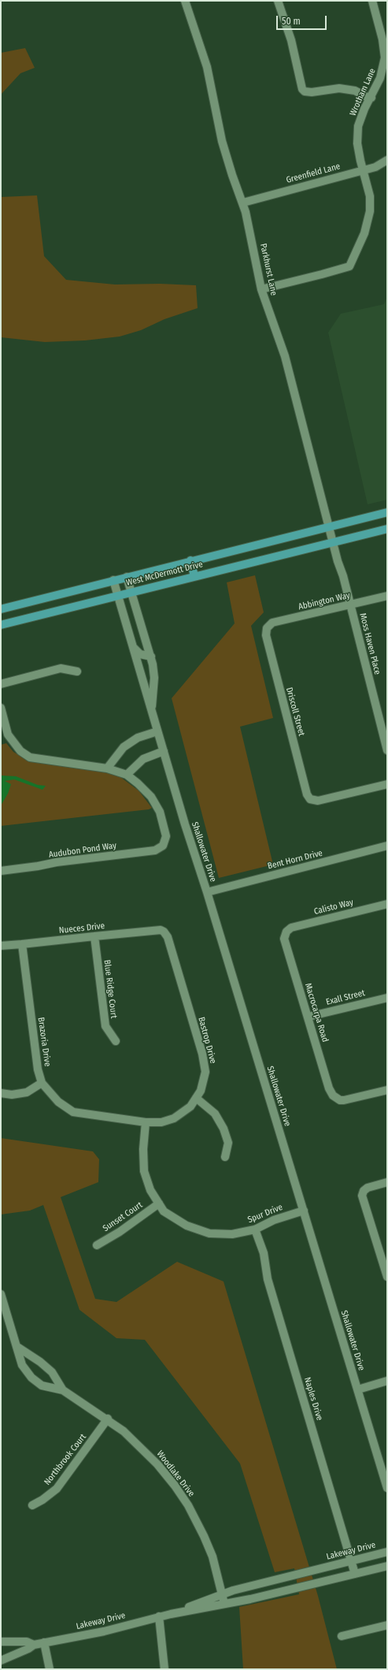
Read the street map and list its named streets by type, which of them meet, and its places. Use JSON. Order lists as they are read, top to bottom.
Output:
{
  "streets": {
    "main road": ["West McDermott Drive"],
    "street": [
      "Wrotham Lane",
      "Greenfield Lane",
      "Parkhurst Lane",
      "Abbington Way",
      "Moss Haven Place",
      "Driscoll Street",
      "Audubon Pond Way",
      "Shallowater Drive",
      "Bent Horn Drive",
      "Calisto Way",
      "Nueces Drive",
      "Blue Ridge Court",
      "Exall Street",
      "Macrocarpa Road",
      "Bastrop Drive",
      "Brazoria Drive",
      "Spur Drive",
      "Sunset Court",
      "Naples Drive",
      "Northbrook Court",
      "Woodlake Drive",
      "Lakeway Drive"
    ]
  },
  "crossings": [
    ["Wrotham Lane", "Greenfield Lane"],
    ["Wrotham Lane", "Parkhurst Lane"],
    ["Greenfield Lane", "Parkhurst Lane"],
    ["Parkhurst Lane", "West McDermott Drive"],
    ["Parkhurst Lane", "Moss Haven Place"],
    ["West McDermott Drive", "Moss Haven Place"],
    ["West McDermott Drive", "Shallowater Drive"],
    ["Abbington Way", "Moss Haven Place"],
    ["Abbington Way", "Driscoll Street"],
    ["Shallowater Drive", "Bent Horn Drive"],
    ["Shallowater Drive", "Spur Drive"],
    ["Calisto Way", "Macrocarpa Road"],
    ["Nueces Drive", "Blue Ridge Court"],
    ["Nueces Drive", "Bastrop Drive"],
    ["Nueces Drive", "Brazoria Drive"],
    ["Exall Street", "Macrocarpa Road"],
    ["Bastrop Drive", "Brazoria Drive"],
    ["Bastrop Drive", "Spur Drive"],
    ["Brazoria Drive", "Spur Drive"],
    ["Spur Drive", "Sunset Court"],
    ["Spur Drive", "Naples Drive"],
    ["Naples Drive", "Lakeway Drive"],
    ["Northbrook Court", "Woodlake Drive"],
    ["Woodlake Drive", "Lakeway Drive"]
  ],
  "scale_bar": "50 m"
}
